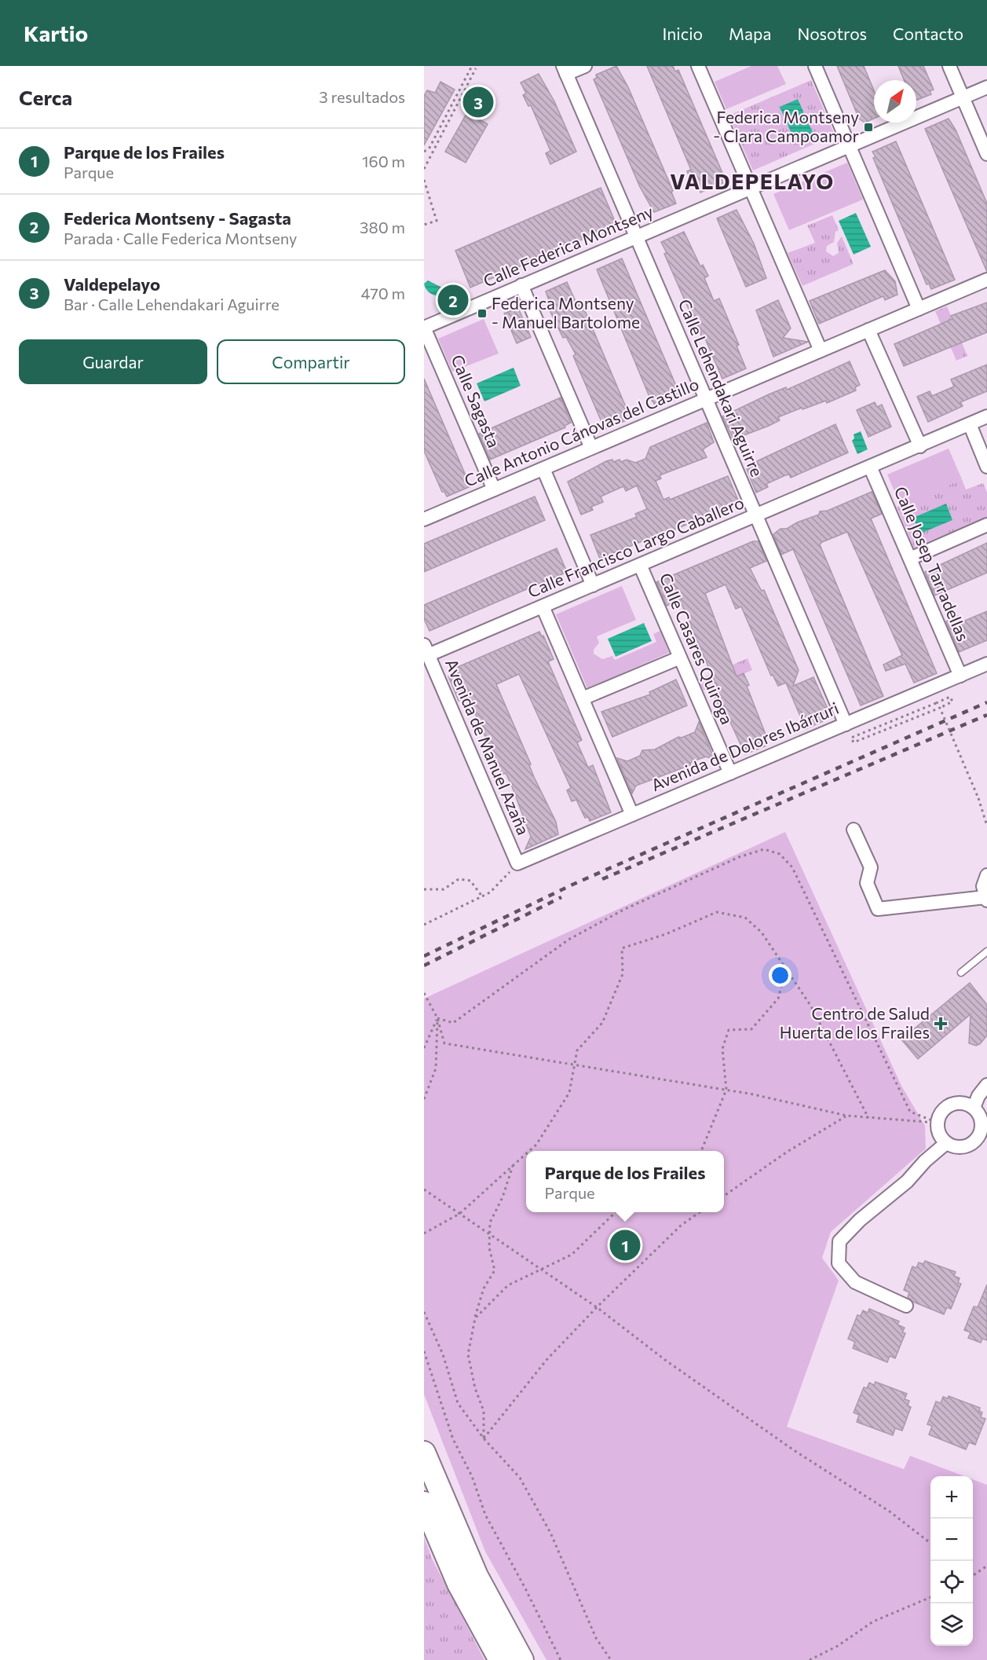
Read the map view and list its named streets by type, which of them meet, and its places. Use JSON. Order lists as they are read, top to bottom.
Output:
{
  "streets": {
    "street": [
      "Calle Federica Montseny",
      "Calle Lehendakari Aguirre",
      "Calle Sagasta",
      "Calle Antonio Cánovas del Castillo",
      "Calle Francisco Largo Caballero",
      "Calle Josep Tarradellas",
      "Calle Casares Quiroga",
      "Avenida de Manuel Azaña",
      "Avenida de Dolores Ibárruri"
    ]
  },
  "crossings": [
    ["Calle Federica Montseny", "Calle Lehendakari Aguirre"],
    ["Calle Federica Montseny", "Calle Sagasta"],
    ["Calle Lehendakari Aguirre", "Calle Antonio Cánovas del Castillo"],
    ["Calle Lehendakari Aguirre", "Calle Francisco Largo Caballero"],
    ["Calle Lehendakari Aguirre", "Avenida de Dolores Ibárruri"],
    ["Calle Sagasta", "Calle Antonio Cánovas del Castillo"],
    ["Calle Francisco Largo Caballero", "Calle Josep Tarradellas"],
    ["Calle Francisco Largo Caballero", "Calle Casares Quiroga"],
    ["Calle Francisco Largo Caballero", "Avenida de Manuel Azaña"],
    ["Calle Josep Tarradellas", "Avenida de Dolores Ibárruri"],
    ["Calle Casares Quiroga", "Avenida de Dolores Ibárruri"],
    ["Avenida de Manuel Azaña", "Avenida de Dolores Ibárruri"]
  ],
  "districts": ["VALDEPELAYO"],
  "places": {
    "transit": ["Federica Montseny - Clara Campoamor", "Federica Montseny - Manuel Bartolome"],
    "health": ["Centro de Salud Huerta de los Frailes"]
  },
  "north": "top right",
  "page": {
    "header": "Kartio",
    "nav": [
      "Inicio",
      "Mapa",
      "Nosotros",
      "Contacto"
    ],
    "heading": ["Cerca", "3 resultados"],
    "pins": ["3", "2", "1"],
    "list": [
      {
        "mark": "1",
        "name": "Parque de los Frailes",
        "note": "Parque",
        "value": "160 m"
      },
      {
        "mark": "2",
        "name": "Federica Montseny - Sagasta",
        "note": "Parada · Calle Federica Montseny",
        "value": "380 m"
      },
      {
        "mark": "3",
        "name": "Valdepelayo",
        "note": "Bar · Calle Lehendakari Aguirre",
        "value": "470 m"
      }
    ],
    "buttons": ["Guardar", "Compartir"],
    "popup": ["Parque de los Frailes", "Parque"],
    "map_buttons": ["+", "−"]
  }
}
